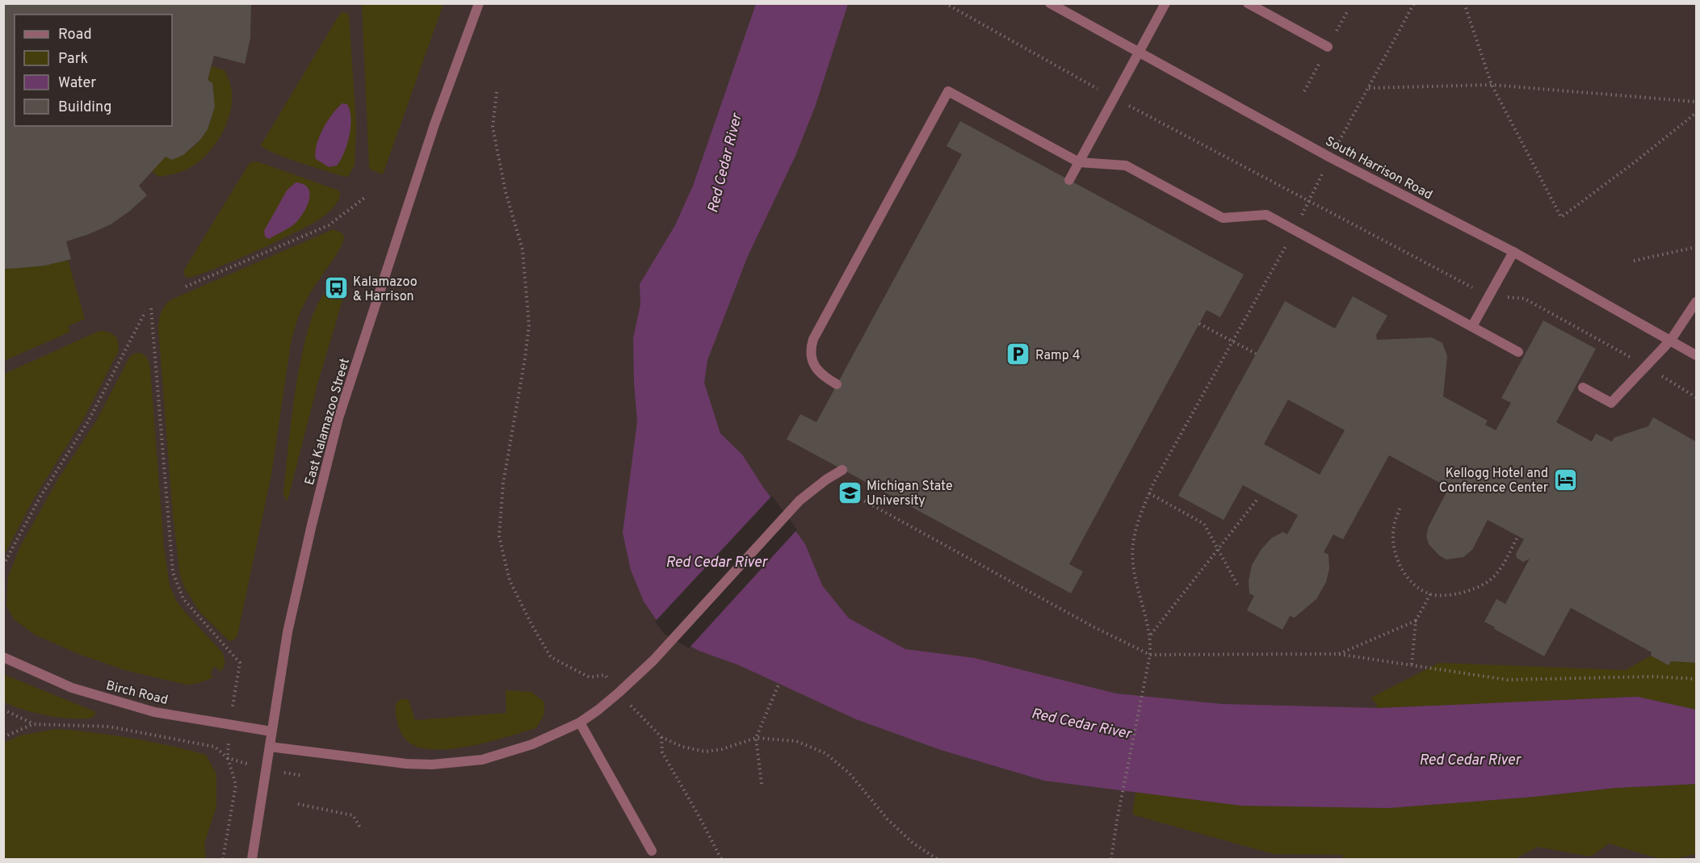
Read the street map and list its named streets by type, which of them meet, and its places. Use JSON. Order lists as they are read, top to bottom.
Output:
{
  "streets": {
    "street": ["South Harrison Road", "East Kalamazoo Street", "Birch Road"]
  },
  "crossings": [
    ["East Kalamazoo Street", "Birch Road"]
  ],
  "water": ["Red Cedar River"],
  "places": {
    "bus stop": ["Kalamazoo & Harrison"],
    "parking": ["Ramp 4"],
    "hotel": ["Kellogg Hotel and Conference Center"],
    "school or university": ["Michigan State University"]
  },
  "legend": [
    "Road",
    "Park",
    "Water",
    "Building"
  ]
}
